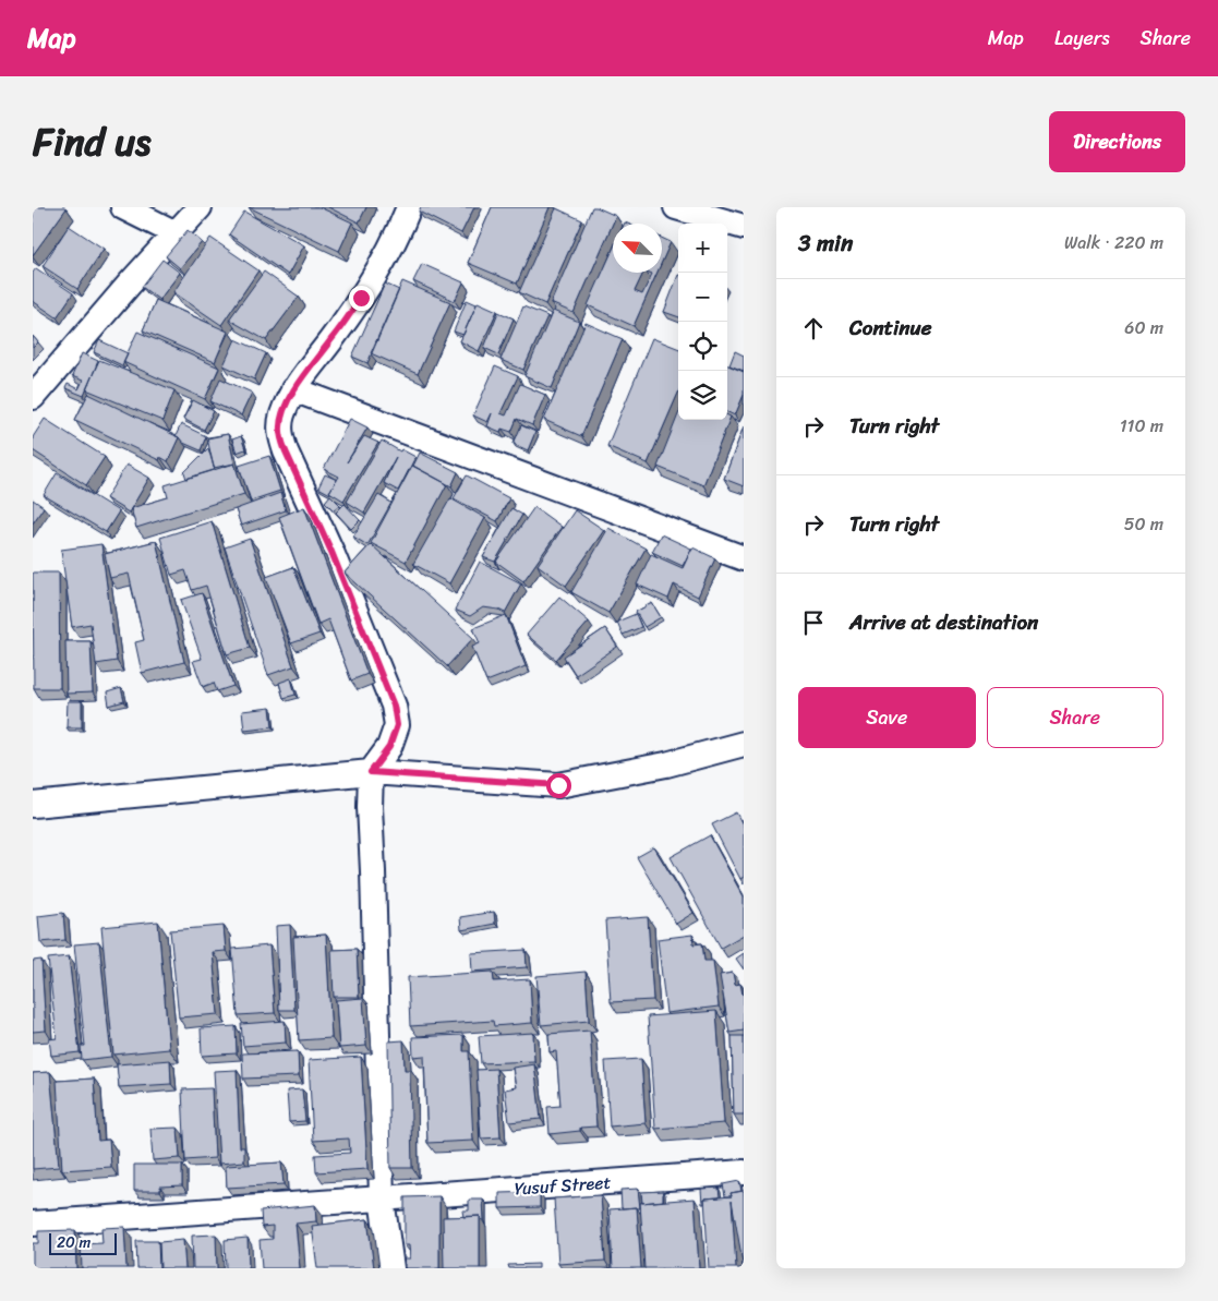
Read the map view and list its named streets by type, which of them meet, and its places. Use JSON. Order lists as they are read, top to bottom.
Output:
{
  "streets": {
    "street": ["Yusuf Street"]
  },
  "scale_bar": "20 m",
  "north": "top left",
  "page": {
    "header": "Map",
    "nav": ["Map", "Layers", "Share"],
    "title": "Find us",
    "buttons": [
      "Directions",
      ["Save", "Share"]
    ],
    "heading": ["3 min", "Walk · 220 m"],
    "map_buttons": ["+", "−"],
    "list": [
      ["Continue", "60 m"],
      ["Turn right", "110 m"],
      ["Turn right", "50 m"],
      "Arrive at destination"
    ],
    "scale": "20 m"
  }
}
